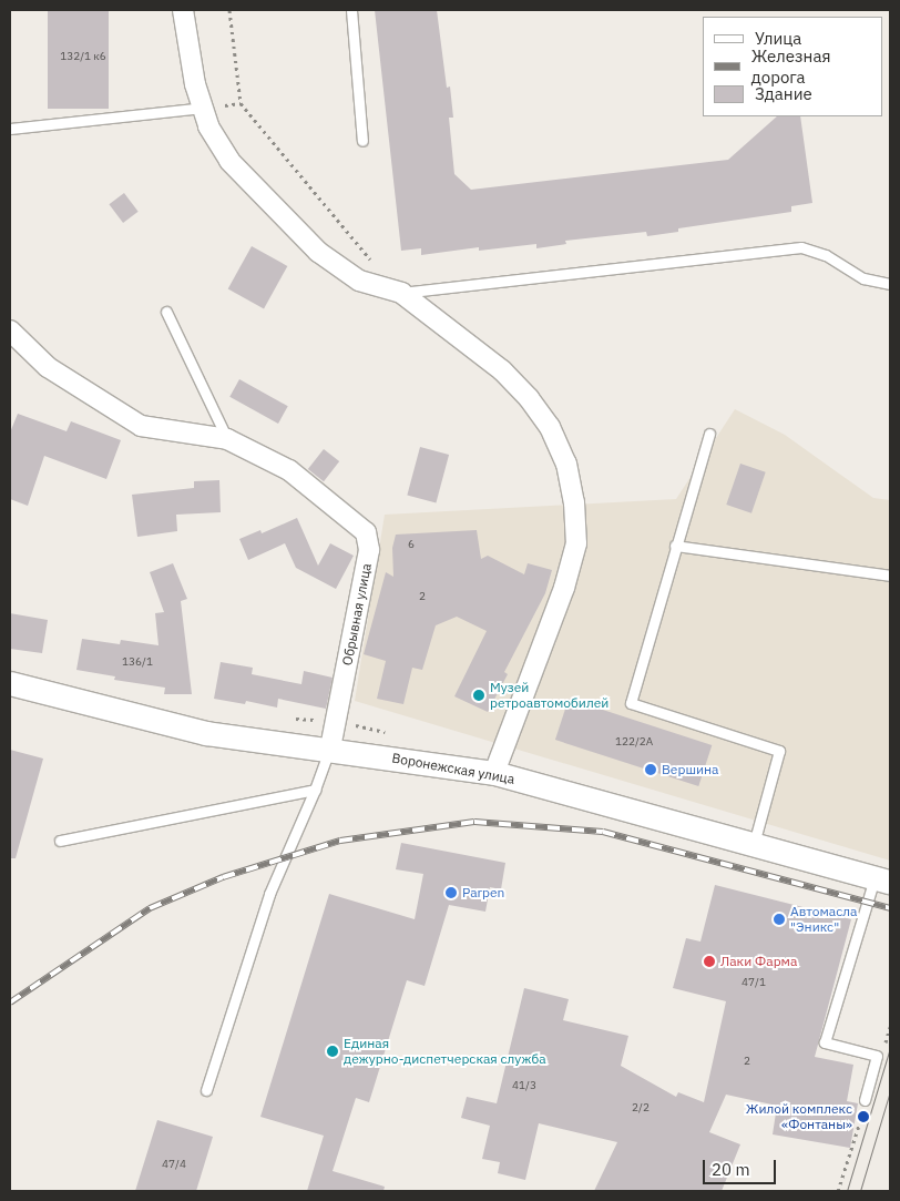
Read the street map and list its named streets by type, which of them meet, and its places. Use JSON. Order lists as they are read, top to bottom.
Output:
{
  "streets": {
    "street": ["Обрывная улица", "Воронежская улица"]
  },
  "crossings": [
    ["Обрывная улица", "Воронежская улица"]
  ],
  "places": [
    "Музей ретроавтомобилей",
    "Вершина",
    "Parpen",
    "Автомасла \"Эникс\"",
    "Лаки Фарма",
    "Единая дежурно-диспетчерская служба",
    "Жилой комплекс «Фонтаны»"
  ],
  "house_numbers": [
    "132/1 к6",
    "6",
    "2",
    "136/1",
    "122/2А",
    "47/1",
    "2",
    "41/3",
    "2/2",
    "47/4"
  ],
  "legend": ["Улица", "Железная дорога", "Здание"],
  "scale_bar": "20 m"
}
